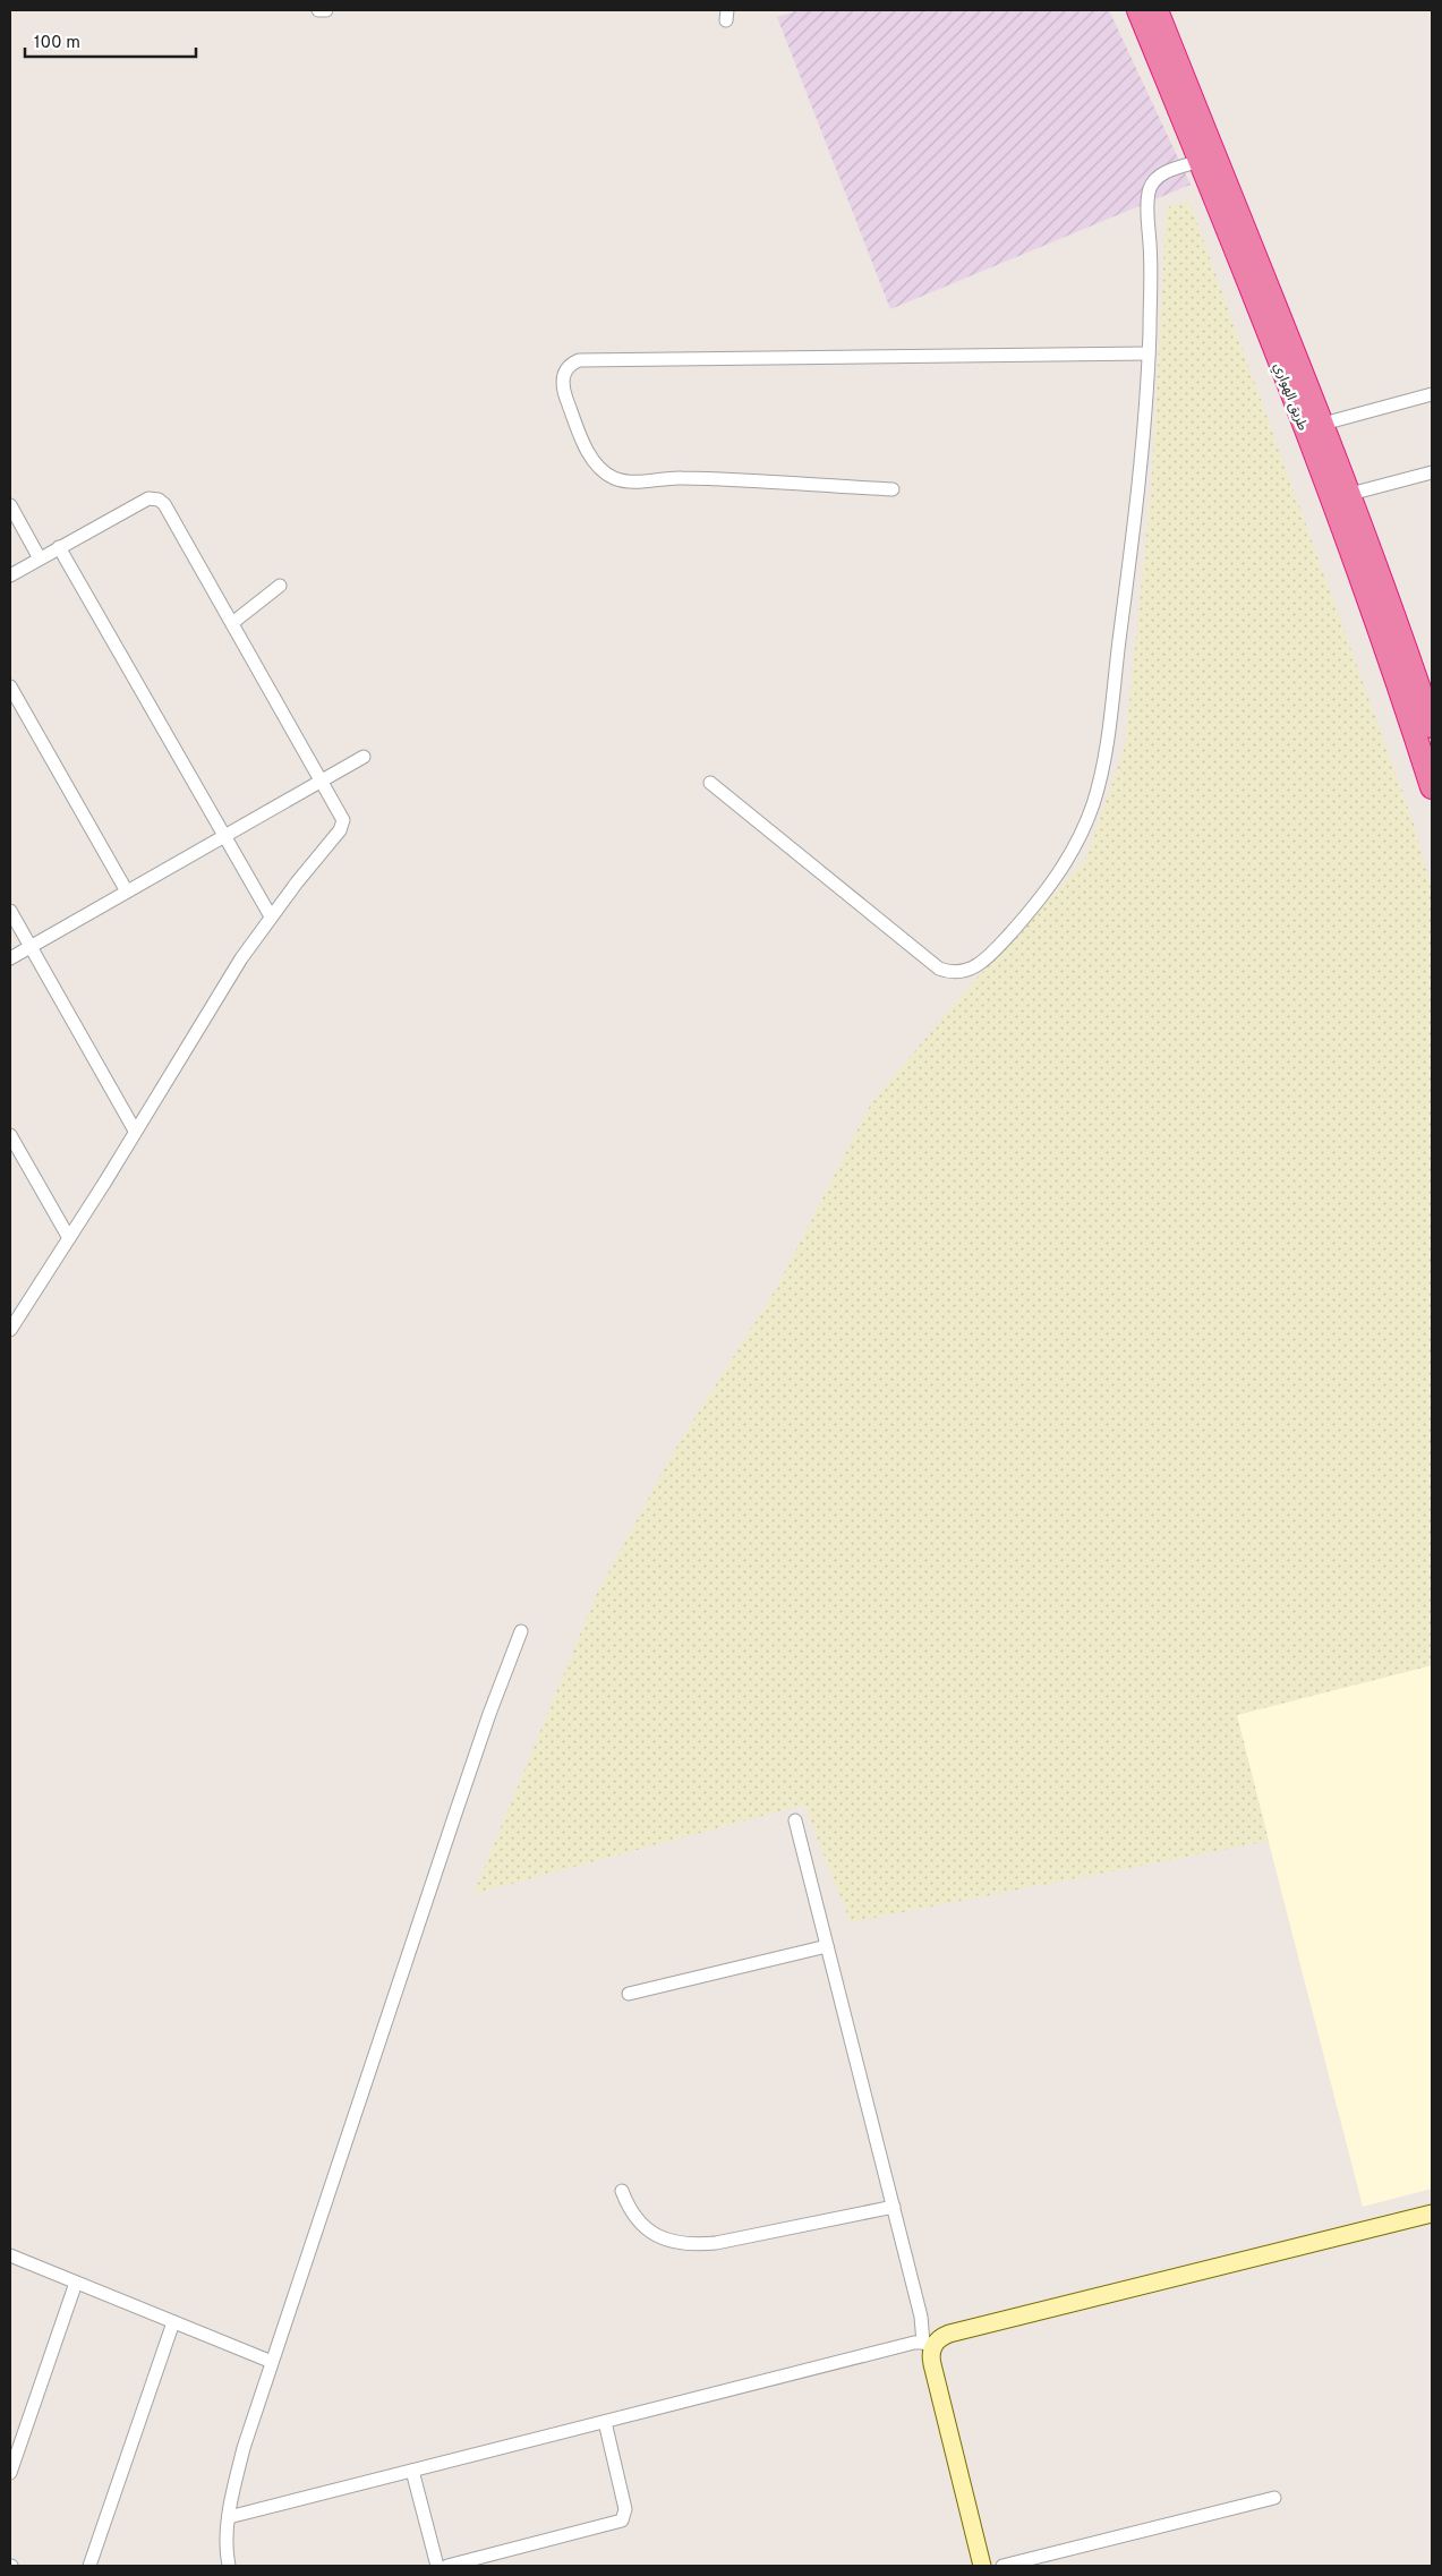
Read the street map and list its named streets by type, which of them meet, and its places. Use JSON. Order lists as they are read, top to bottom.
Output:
{
  "streets": {
    "highway": ["طريق الهواري"]
  },
  "scale_bar": "100 m"
}
